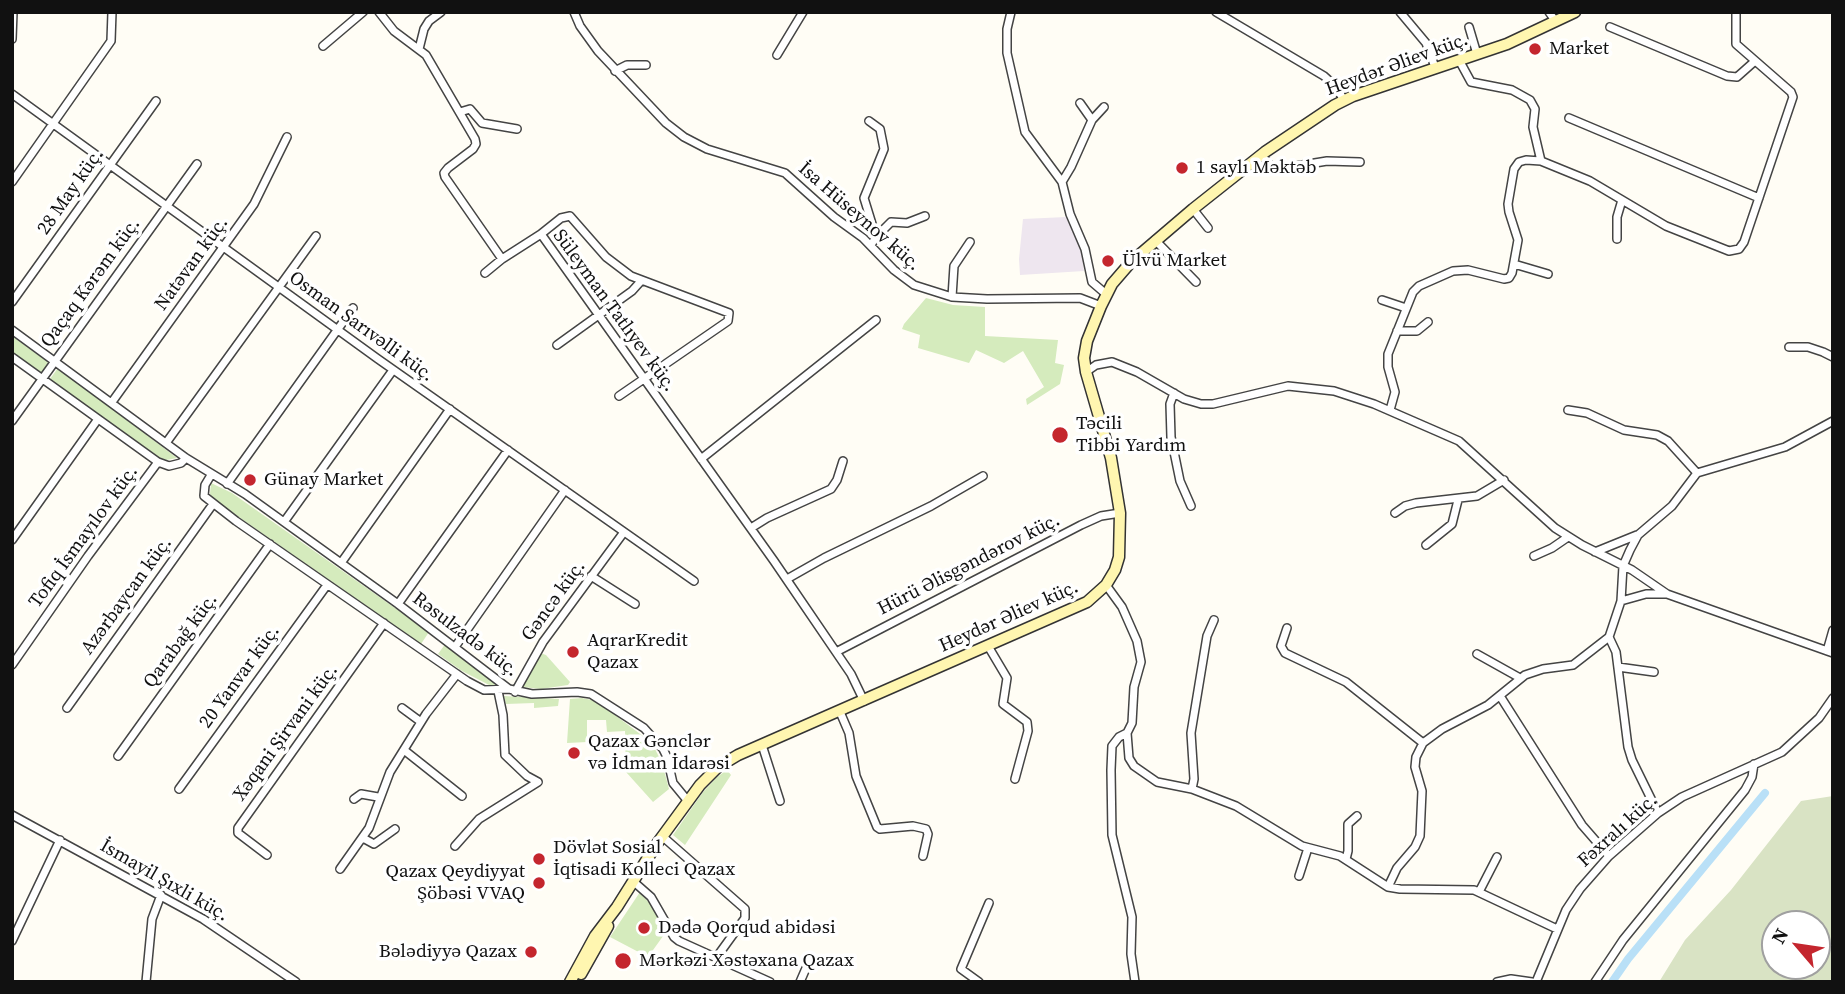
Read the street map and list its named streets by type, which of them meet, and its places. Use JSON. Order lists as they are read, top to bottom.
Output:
{
  "streets": {
    "main road": ["Heydər Əliev küç."],
    "street": [
      "28 May küç.",
      "İsa Hüseynov küç.",
      "Natəvan küç.",
      "Qaçaq Kərəm küç.",
      "Süleyman Tatlıyev küç.",
      "Osman Sarıvəlli küç.",
      "Tofiq İsmayılov küç.",
      "Hürü Əlisgəndərov küç.",
      "Azərbaycan küç.",
      "Gəncə küç.",
      "Rəsulzadə küç.",
      "Qarabağ küç.",
      "20 Yanvar küç.",
      "Xəqani Şirvani küç.",
      "Fəxralı küç.",
      "İsmayil Şıxli küç."
    ]
  },
  "crossings": [
    ["Heydər Əliev küç.", "İsa Hüseynov küç."],
    ["Heydər Əliev küç.", "Süleyman Tatlıyev küç."],
    ["Heydər Əliev küç.", "Hürü Əlisgəndərov küç."],
    ["Heydər Əliev küç.", "Rəsulzadə küç."],
    ["28 May küç.", "Osman Sarıvəlli küç."],
    ["Natəvan küç.", "Osman Sarıvəlli küç."],
    ["Qaçaq Kərəm küç.", "Osman Sarıvəlli küç."],
    ["Süleyman Tatlıyev küç.", "Hürü Əlisgəndərov küç."],
    ["Osman Sarıvəlli küç.", "Gəncə küç."],
    ["Gəncə küç.", "Rəsulzadə küç."]
  ],
  "places": [
    "Market",
    "1 saylı Məktəb",
    "Ülvü Market",
    "Təcili Tibbi Yardım",
    "Günay Market",
    "AqrarKredit Qazax",
    "Qazax Gənclər və İdman İdarəsi",
    "Dövlət Sosial İqtisadi Kolleci Qazax",
    "Qazax Qeydiyyat Şöbəsi VVAQ",
    "Dədə Qorqud abidəsi",
    "Bələdiyyə Qazax",
    "Mərkəzi Xəstəxana Qazax"
  ],
  "north": "top left"
}
